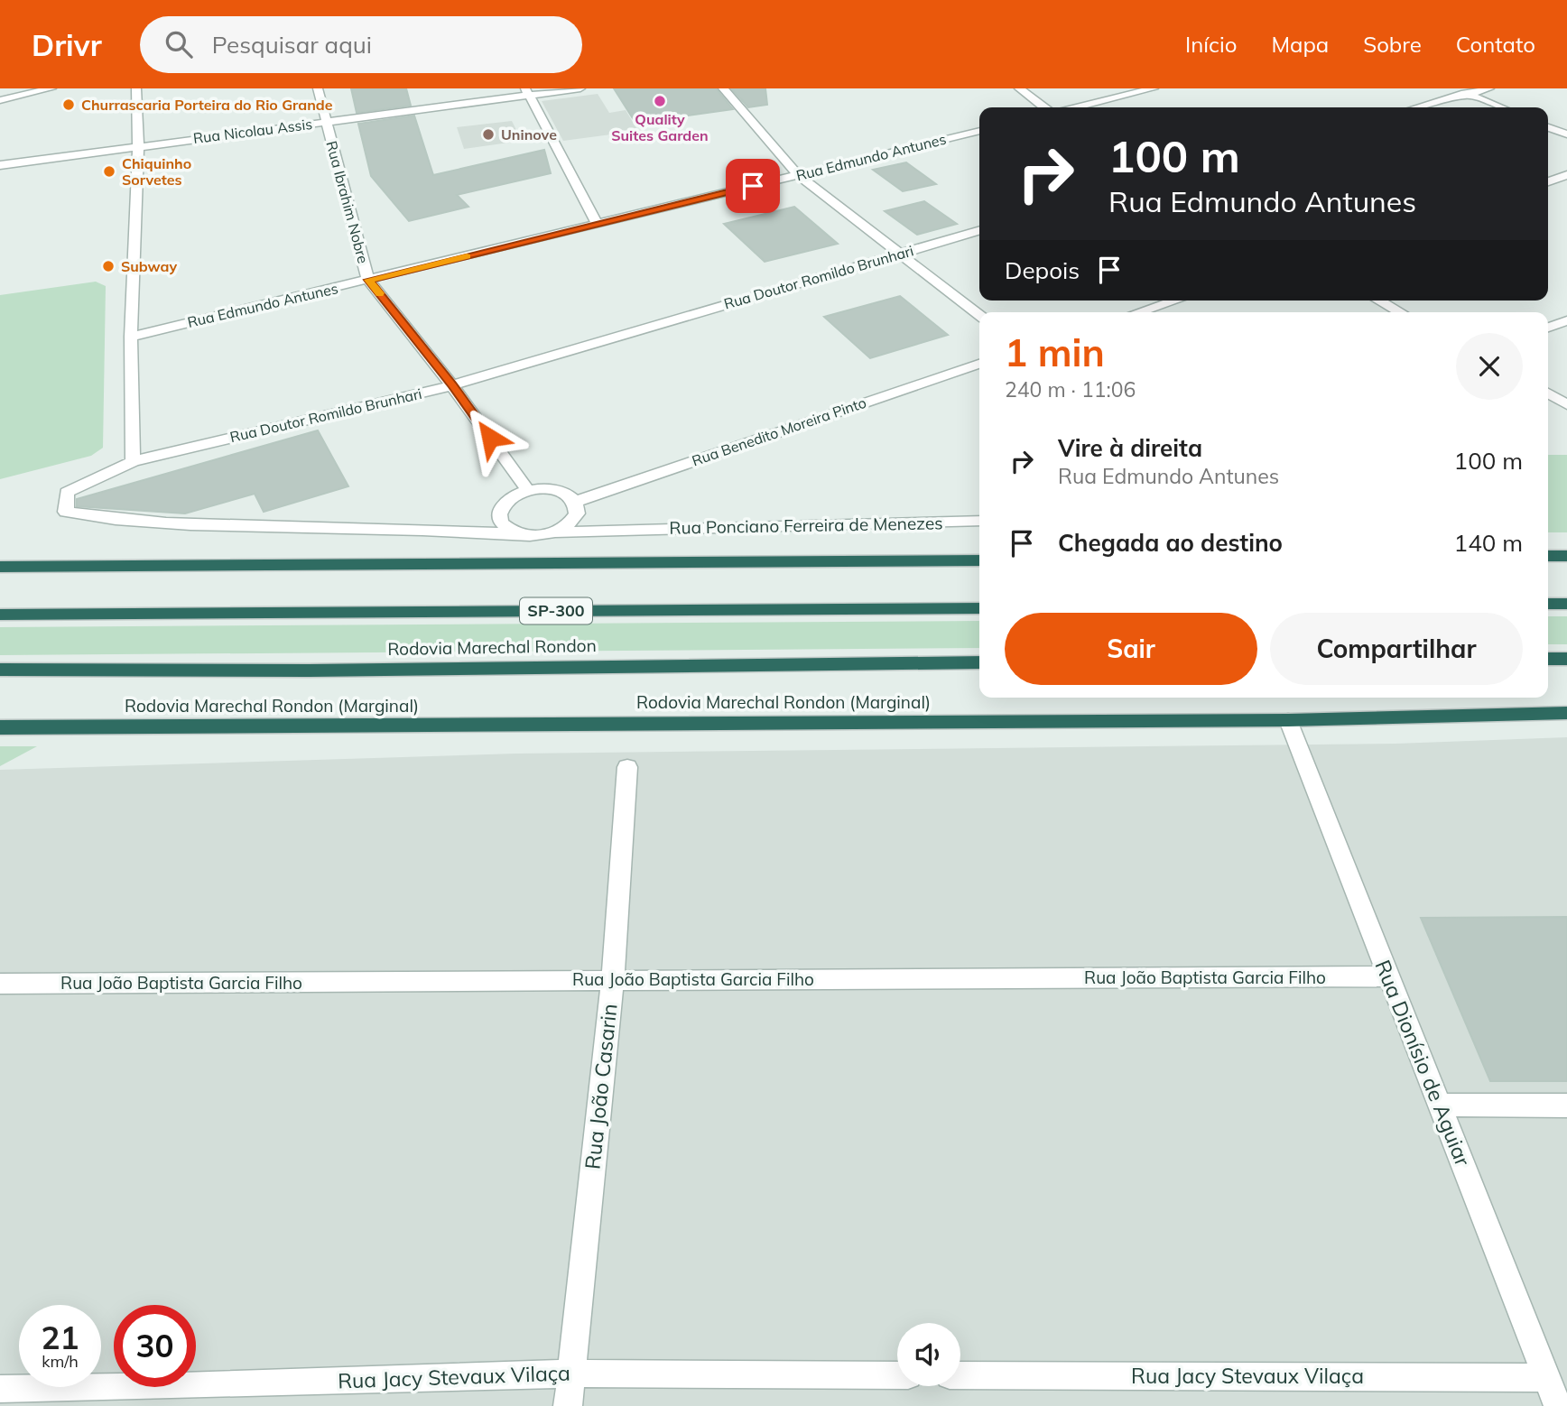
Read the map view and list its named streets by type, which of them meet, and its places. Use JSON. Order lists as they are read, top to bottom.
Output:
{
  "streets": {
    "highway": ["SP-300", "Rodovia Marechal Rondon", "Rodovia Marechal Rondon (Marginal)"],
    "street": [
      "Rua Nicolau Assis",
      "Rua Edmundo Antunes",
      "Rua Ibrahim Nobre",
      "Rua Doutor Romildo Brunhari",
      "Rua Benedito Moreira Pinto",
      "Rua Ponciano Ferreira de Menezes",
      "Rua João Baptista Garcia Filho",
      "Rua Dionísio de Aguiar",
      "Rua João Casarin",
      "Rua Jacy Stevaux Vilaça"
    ]
  },
  "crossings": [
    ["Rua Nicolau Assis", "Rua Ibrahim Nobre"],
    ["Rua Edmundo Antunes", "Rua Ibrahim Nobre"],
    ["Rua Ibrahim Nobre", "Rua Doutor Romildo Brunhari"],
    ["Rua Ibrahim Nobre", "Rua Benedito Moreira Pinto"],
    ["Rua Ibrahim Nobre", "Rua Ponciano Ferreira de Menezes"],
    ["Rua Doutor Romildo Brunhari", "Rua Benedito Moreira Pinto"],
    ["Rua Doutor Romildo Brunhari", "Rua Ponciano Ferreira de Menezes"],
    ["Rua Benedito Moreira Pinto", "Rua Ponciano Ferreira de Menezes"],
    ["Rodovia Marechal Rondon (Marginal)", "Rua Dionísio de Aguiar"],
    ["Rua João Baptista Garcia Filho", "Rua Dionísio de Aguiar"],
    ["Rua João Baptista Garcia Filho", "Rua João Casarin"],
    ["Rua Dionísio de Aguiar", "Rua Jacy Stevaux Vilaça"],
    ["Rua João Casarin", "Rua Jacy Stevaux Vilaça"]
  ],
  "places": [
    "Quality Suites Garden",
    "Churrascaria Porteira do Rio Grande",
    "Uninove",
    "Chiquinho Sorvetes",
    "Subway"
  ],
  "page": {
    "header": "Drivr",
    "search": "Pesquisar aqui",
    "nav": [
      "Início",
      "Mapa",
      "Sobre",
      "Contato"
    ],
    "turn": ["100 m", "Rua Edmundo Antunes"],
    "then": "Depois",
    "heading": ["1 min", "240 m · 11:06"],
    "list": [
      {
        "name": "Vire à direita",
        "note": "Rua Edmundo Antunes",
        "value": "100 m"
      },
      {
        "name": "Chegada ao destino",
        "value": "140 m"
      }
    ],
    "buttons": ["Sair", "Compartilhar"],
    "speed": "21 km/h",
    "limit": "30"
  }
}
